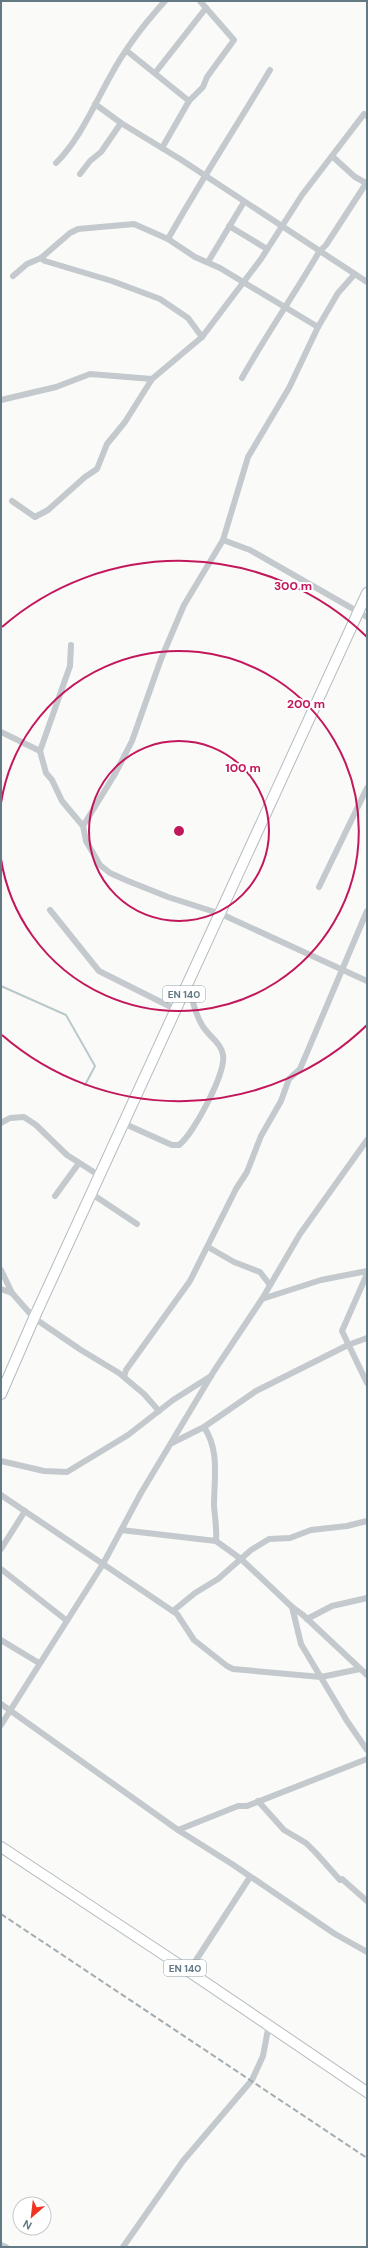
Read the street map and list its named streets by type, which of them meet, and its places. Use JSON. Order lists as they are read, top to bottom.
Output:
{
  "streets": {
    "main road": ["EN 140"]
  },
  "north": "bottom left",
  "rings": ["300 m", "200 m", "100 m"]
}
